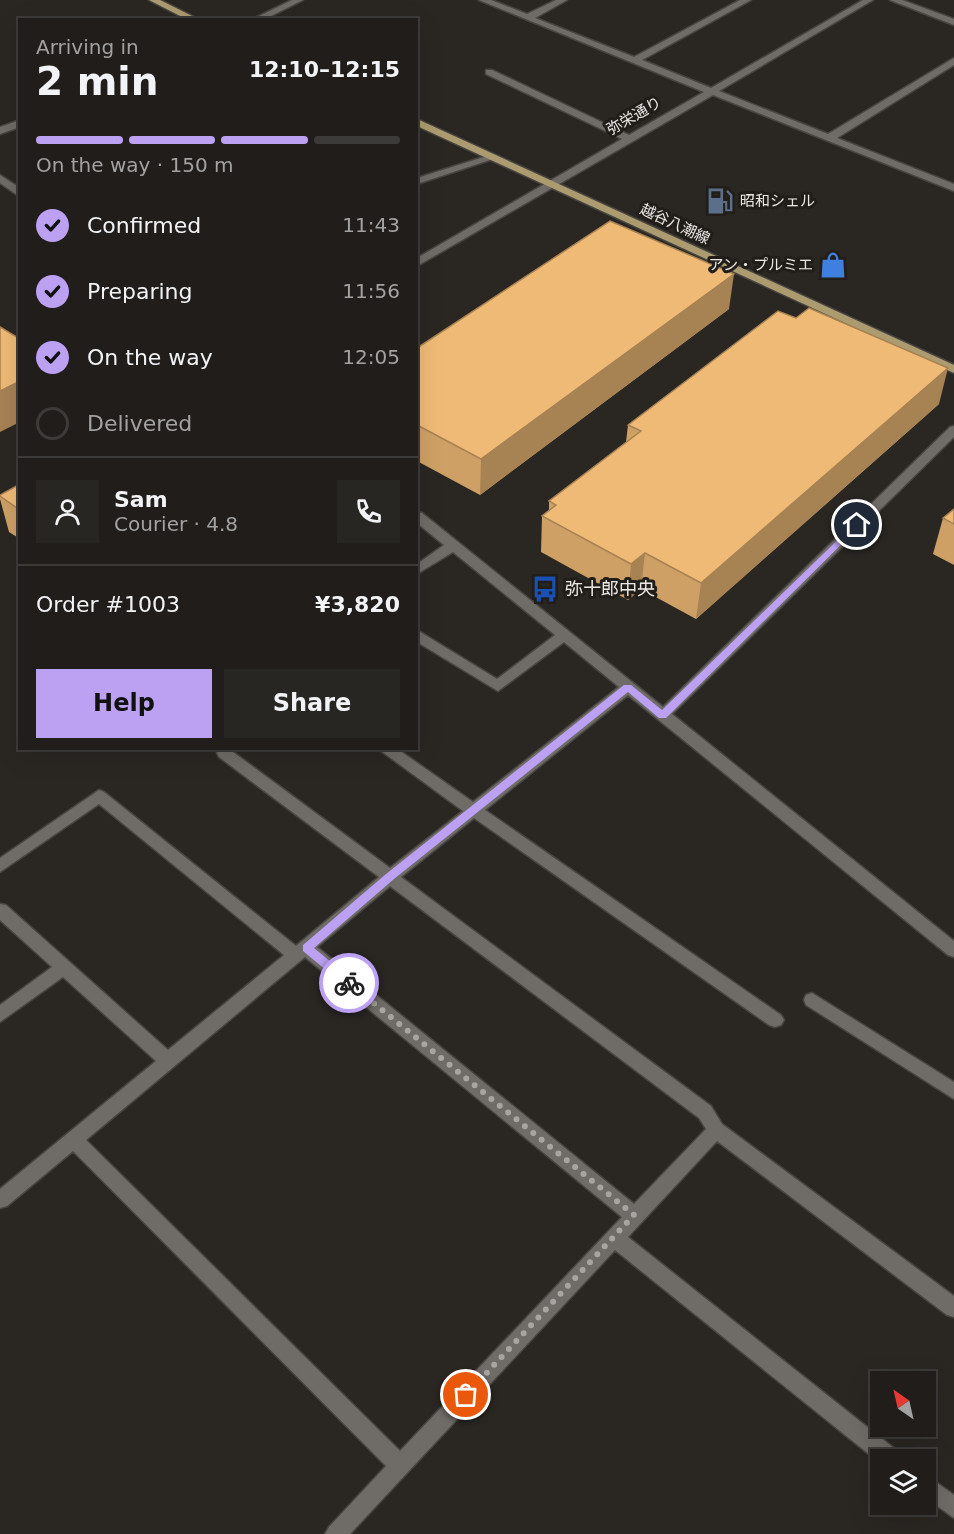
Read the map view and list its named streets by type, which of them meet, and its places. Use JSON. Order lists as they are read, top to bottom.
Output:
{
  "streets": {
    "main road": ["越谷八潮線"],
    "street": ["弥栄通り"]
  },
  "crossings": [
    ["弥栄通り", "越谷八潮線"]
  ],
  "places": {
    "fuel station": ["昭和シェル"],
    "shop": ["アン・プルミエ"],
    "bus stop": ["弥十郎中央"]
  },
  "north": "top left",
  "page": {
    "heading": ["2 min", "Arriving in", "12:10–12:15"],
    "panel": [
      "Sam",
      "Courier · 4.8",
      "Order #1003",
      "¥3,820"
    ],
    "bar": "On the way · 150 m",
    "list": [
      ["Confirmed", "11:43"],
      ["Preparing", "11:56"],
      ["On the way", "12:05"],
      "Delivered"
    ],
    "buttons": ["Help", "Share"]
  }
}
